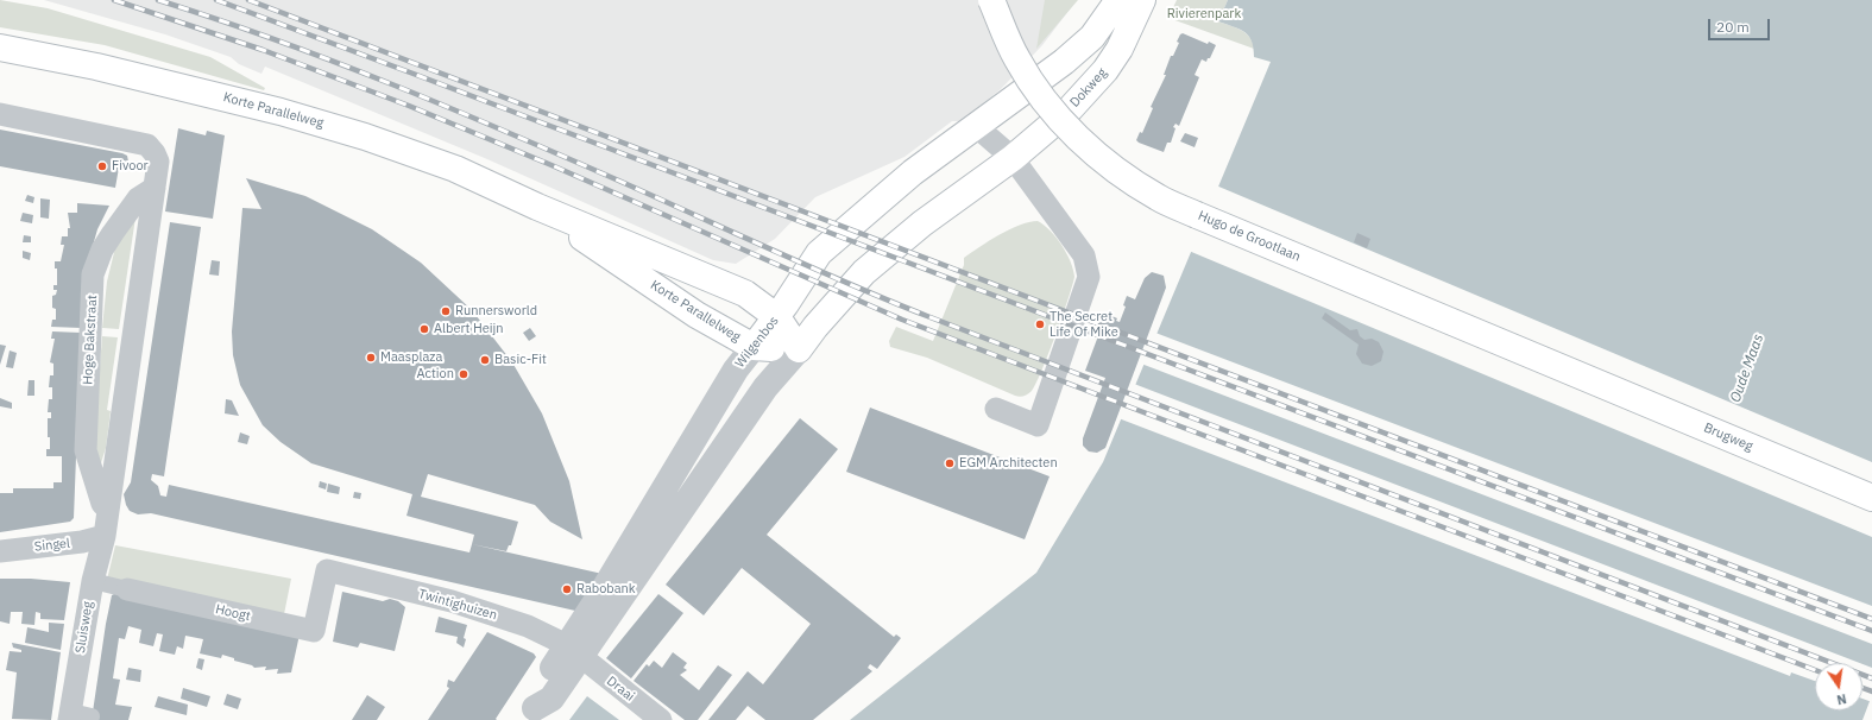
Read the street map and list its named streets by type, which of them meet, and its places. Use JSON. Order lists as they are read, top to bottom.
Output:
{
  "streets": {
    "main road": [
      "Dokweg",
      "Korte Parallelweg",
      "Hugo de Grootlaan",
      "Wilgenbos",
      "Brugweg"
    ],
    "street": [
      "Hoge Bakstraat",
      "Singel",
      "Twintighuizen",
      "Hoogt",
      "Sluisweg",
      "Draai"
    ]
  },
  "crossings": [
    ["Korte Parallelweg", "Wilgenbos"],
    ["Hugo de Grootlaan", "Brugweg"],
    ["Wilgenbos", "Twintighuizen"],
    ["Wilgenbos", "Draai"],
    ["Singel", "Sluisweg"],
    ["Twintighuizen", "Hoogt"],
    ["Twintighuizen", "Draai"],
    ["Hoogt", "Sluisweg"]
  ],
  "water": ["Oude Maas"],
  "parks": ["Rivierenpark"],
  "places": [
    "Fivoor",
    "Runnersworld",
    "The Secret Life Of Mike",
    "Albert Heijn",
    "Maasplaza",
    "Basic-Fit",
    "Action",
    "EGM Architecten",
    "Rabobank"
  ],
  "scale_bar": "20 m",
  "north": "bottom"
}
